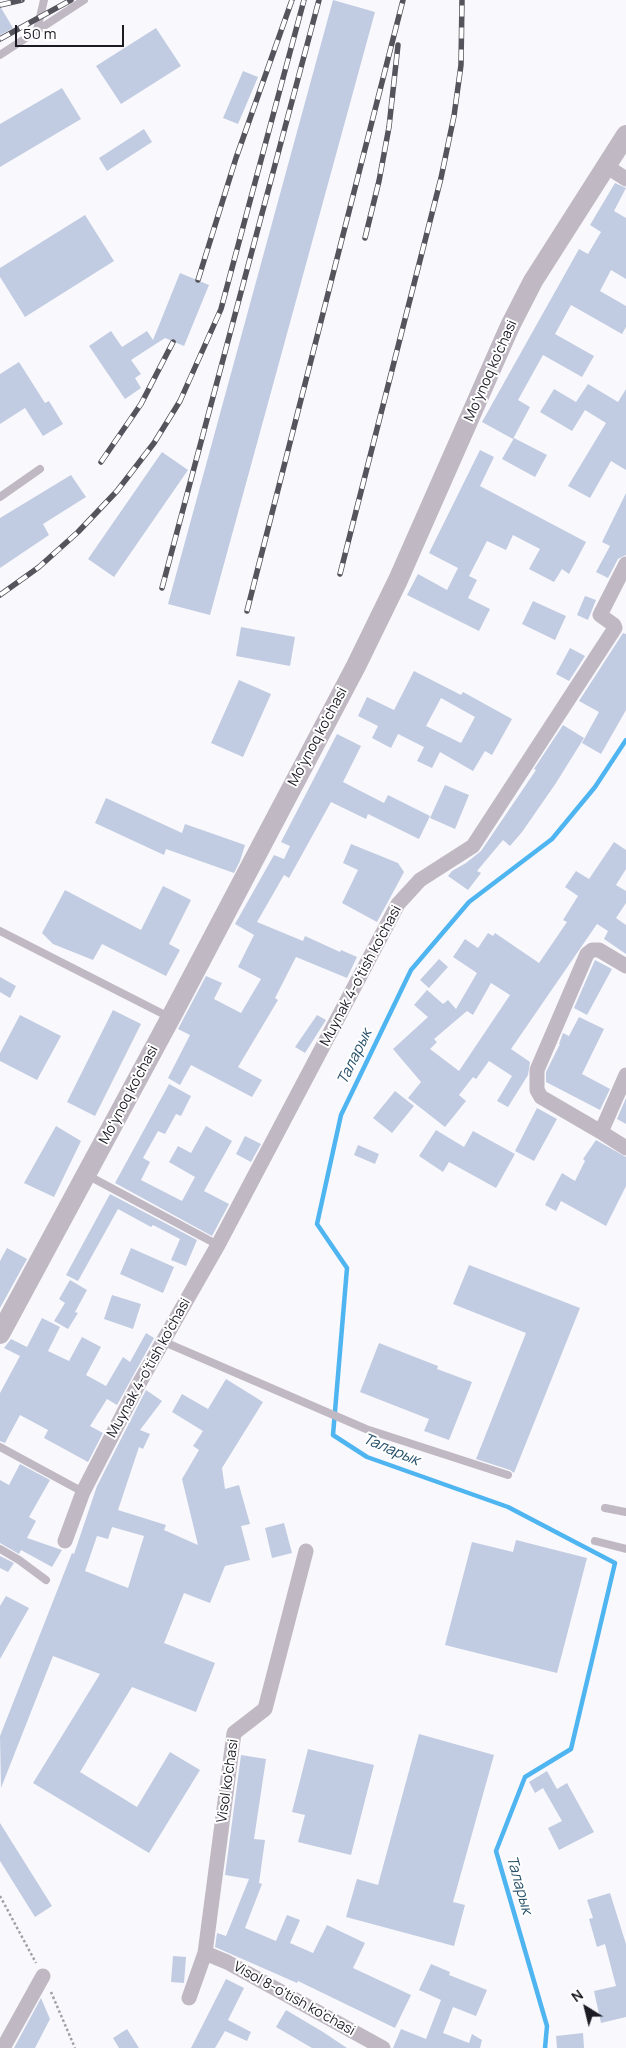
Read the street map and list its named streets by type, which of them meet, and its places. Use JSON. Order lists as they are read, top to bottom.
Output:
{
  "streets": {
    "street": [
      "Moʻynoq ko'chasi",
      "Muynak 4-o'tish ko'chasi",
      "Visol ko'chasi",
      "Visol 8-o'tish ko'chasi"
    ]
  },
  "crossings": [
    ["Visol ko'chasi", "Visol 8-o'tish ko'chasi"]
  ],
  "water": ["Таларык"],
  "scale_bar": "50 m",
  "north": "top left"
}
